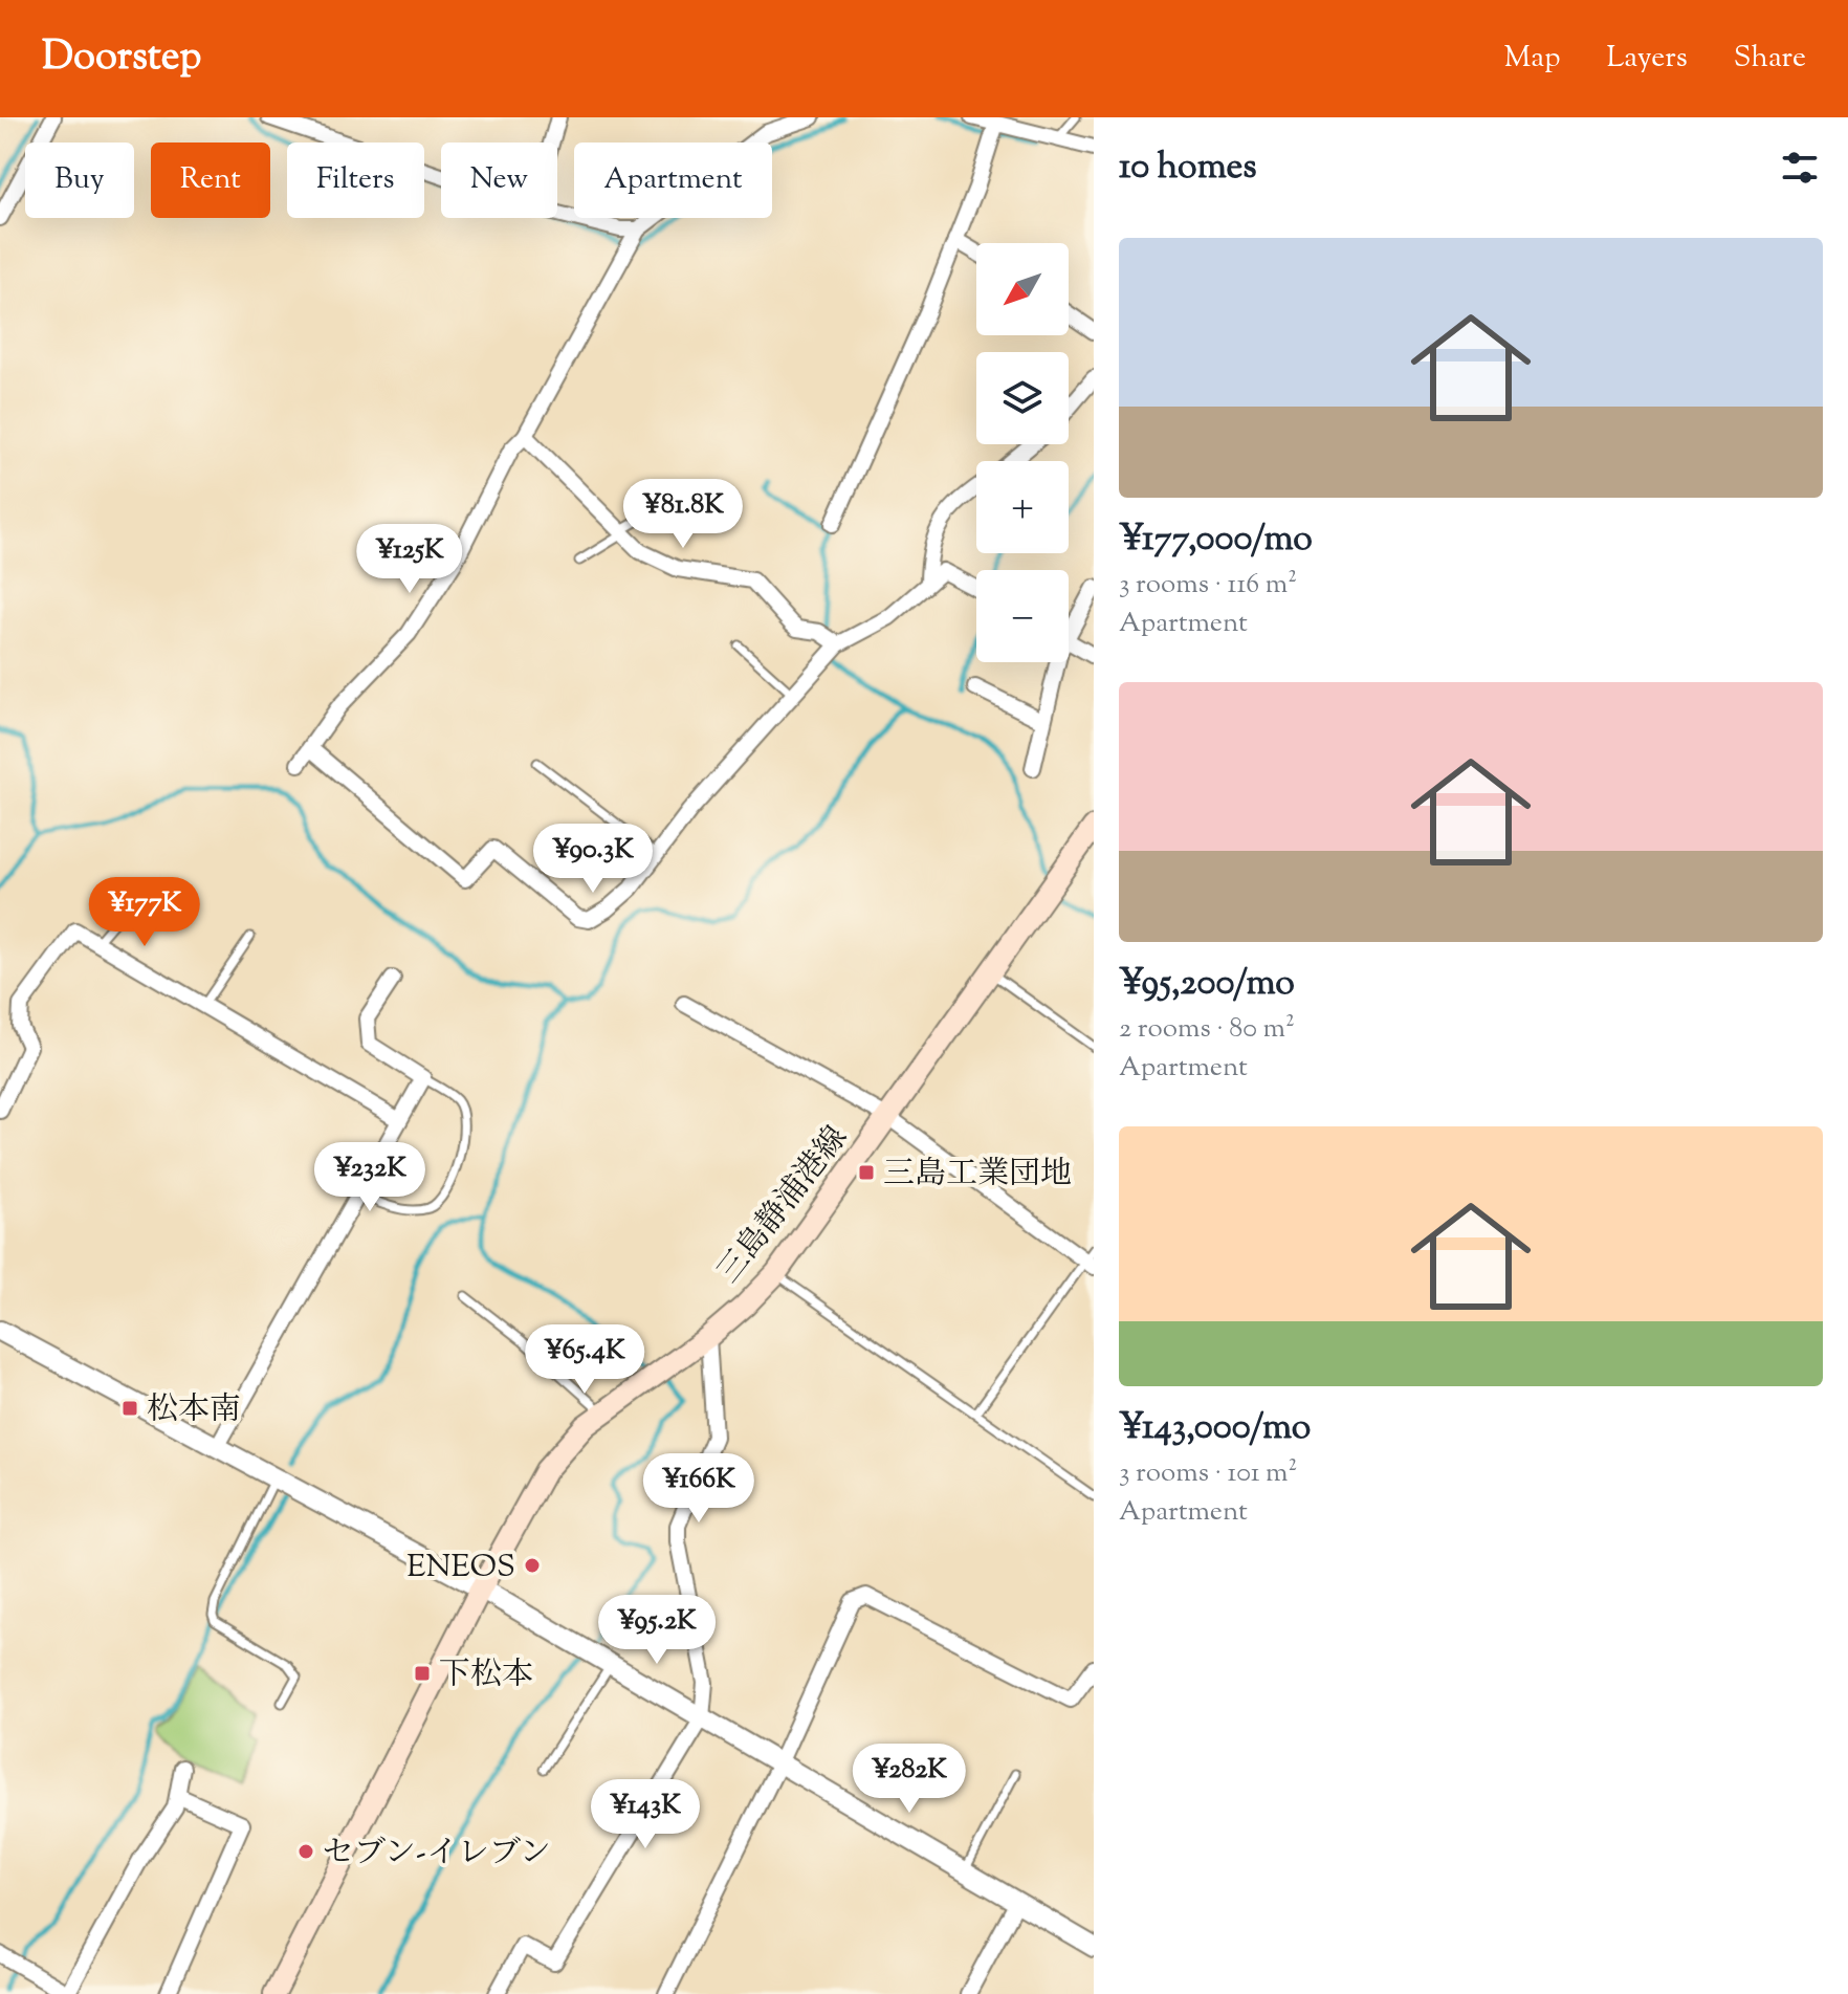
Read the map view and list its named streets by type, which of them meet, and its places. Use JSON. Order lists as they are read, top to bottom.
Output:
{
  "streets": {
    "main road": ["三島静浦港線"]
  },
  "places": {
    "transit": ["三島工業団地", "松本南", "下松本"],
    "other": ["ENEOS", "セブン-イレブン"]
  },
  "north": "bottom left",
  "page": {
    "header": "Doorstep",
    "nav": ["Map", "Layers", "Share"],
    "heading": "10 homes",
    "chip": [
      "Buy",
      "Rent",
      "Filters",
      "New",
      "Apartment"
    ],
    "list": [
      {
        "name": "¥177,000/mo",
        "note": "3 rooms · 116 m² · Apartment"
      },
      {
        "name": "¥95,200/mo",
        "note": "2 rooms · 80 m² · Apartment"
      },
      {
        "name": "¥143,000/mo",
        "note": "3 rooms · 101 m² · Apartment"
      }
    ],
    "map_buttons": ["+", "−"],
    "price": [
      "¥81.8K",
      "¥125K",
      "¥90.3K",
      "¥177K",
      "¥232K",
      "¥65.4K",
      "¥166K",
      "¥95.2K",
      "¥282K",
      "¥143K"
    ]
  }
}
